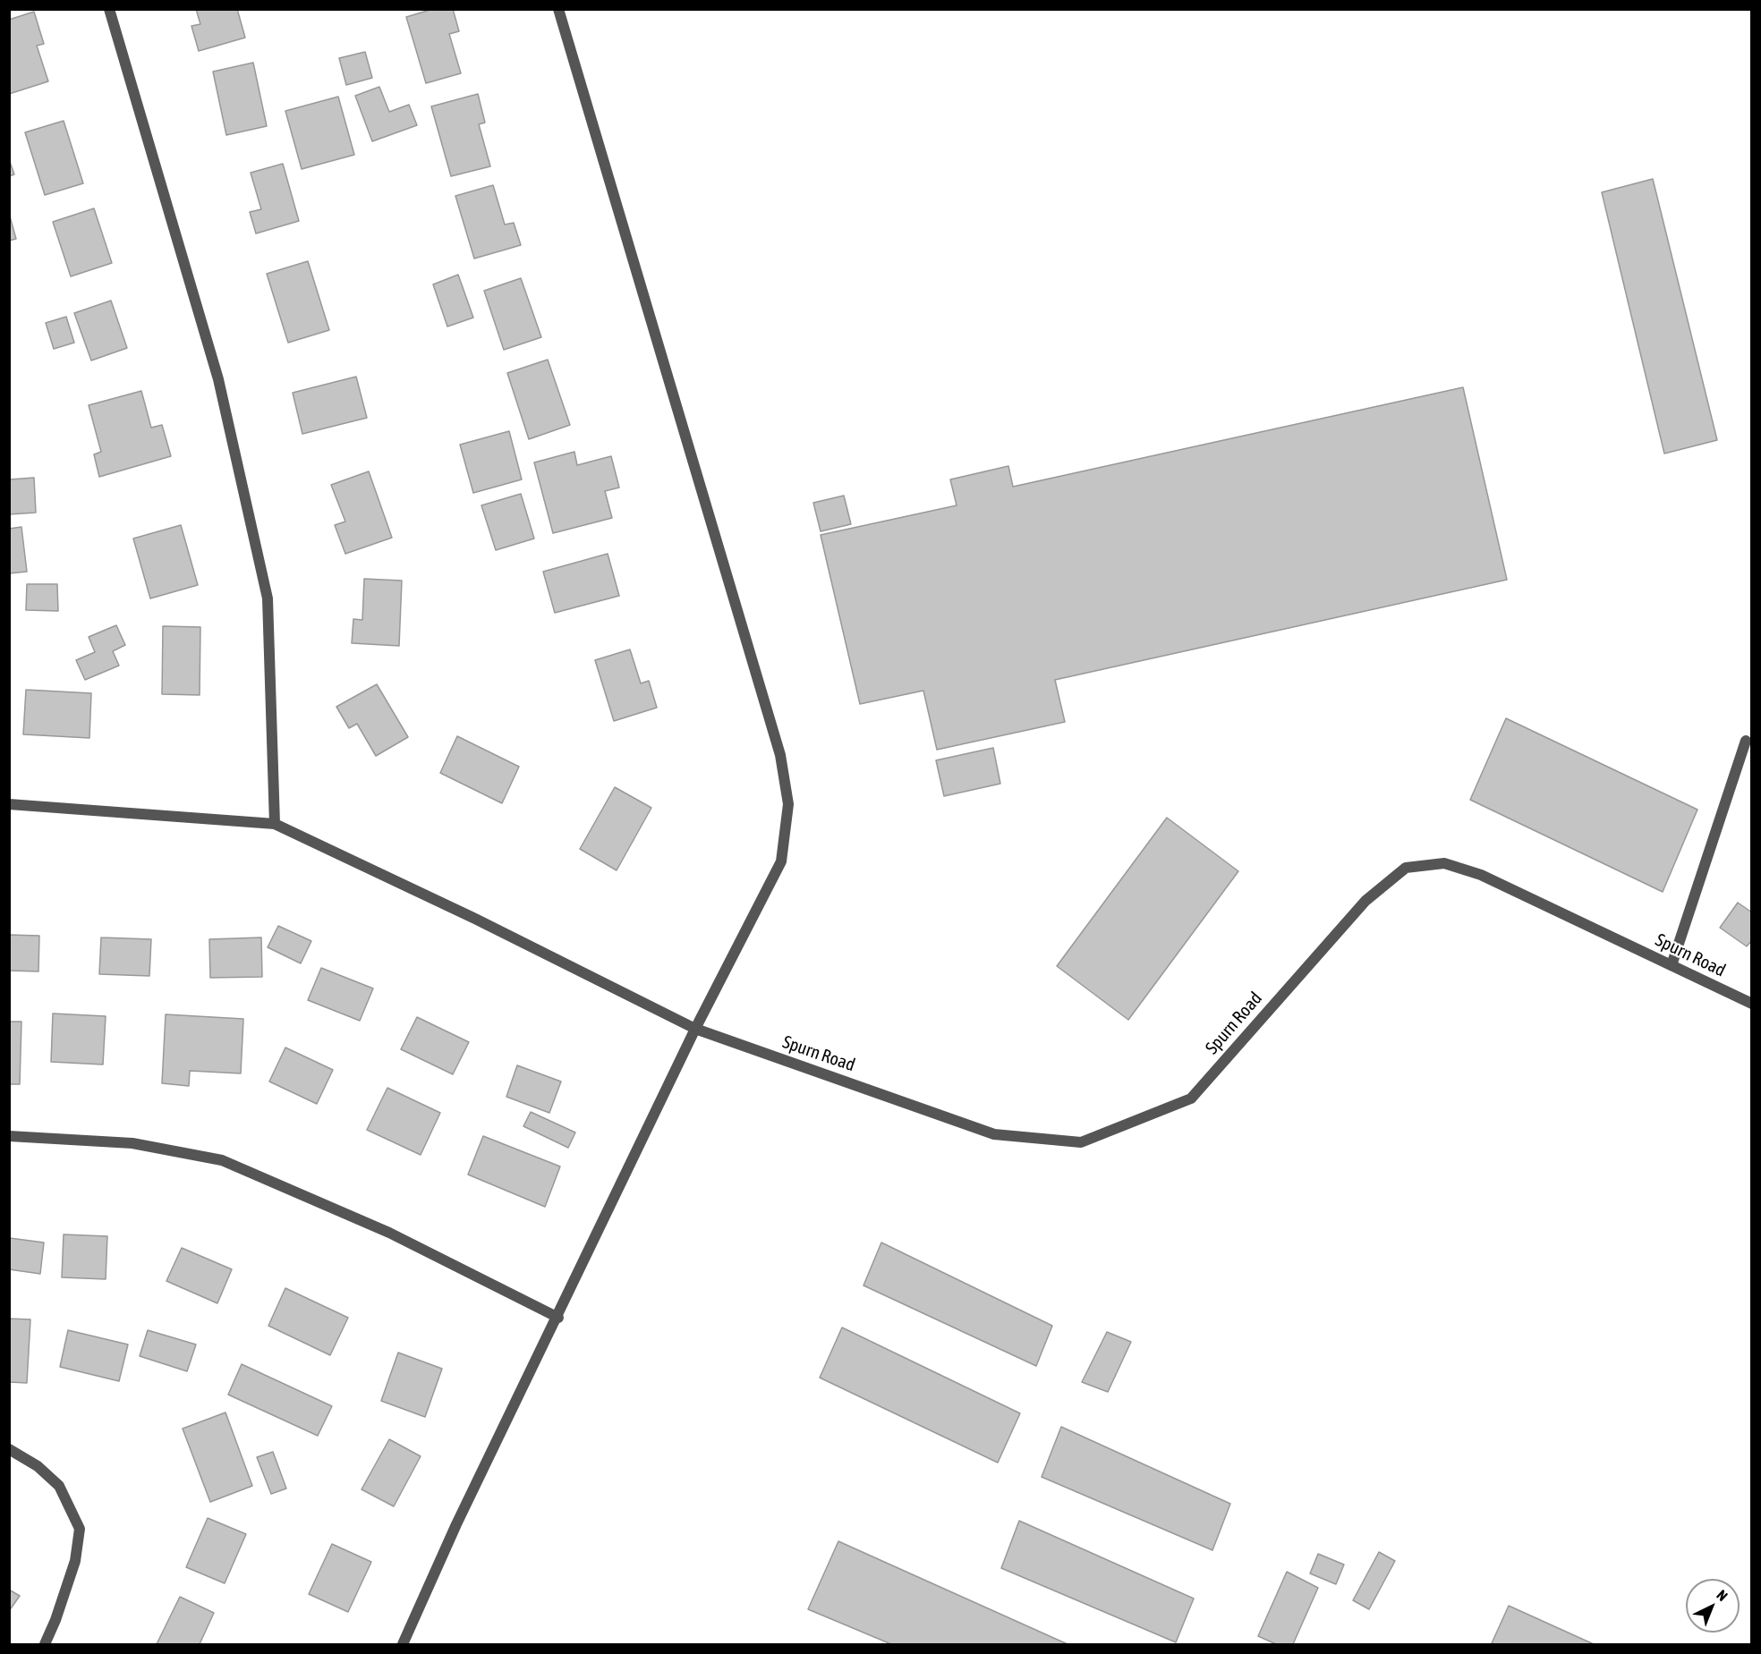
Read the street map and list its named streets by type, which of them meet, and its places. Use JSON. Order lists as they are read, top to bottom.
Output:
{
  "streets": {
    "street": ["Spurn Road"]
  },
  "north": "top right"
}
